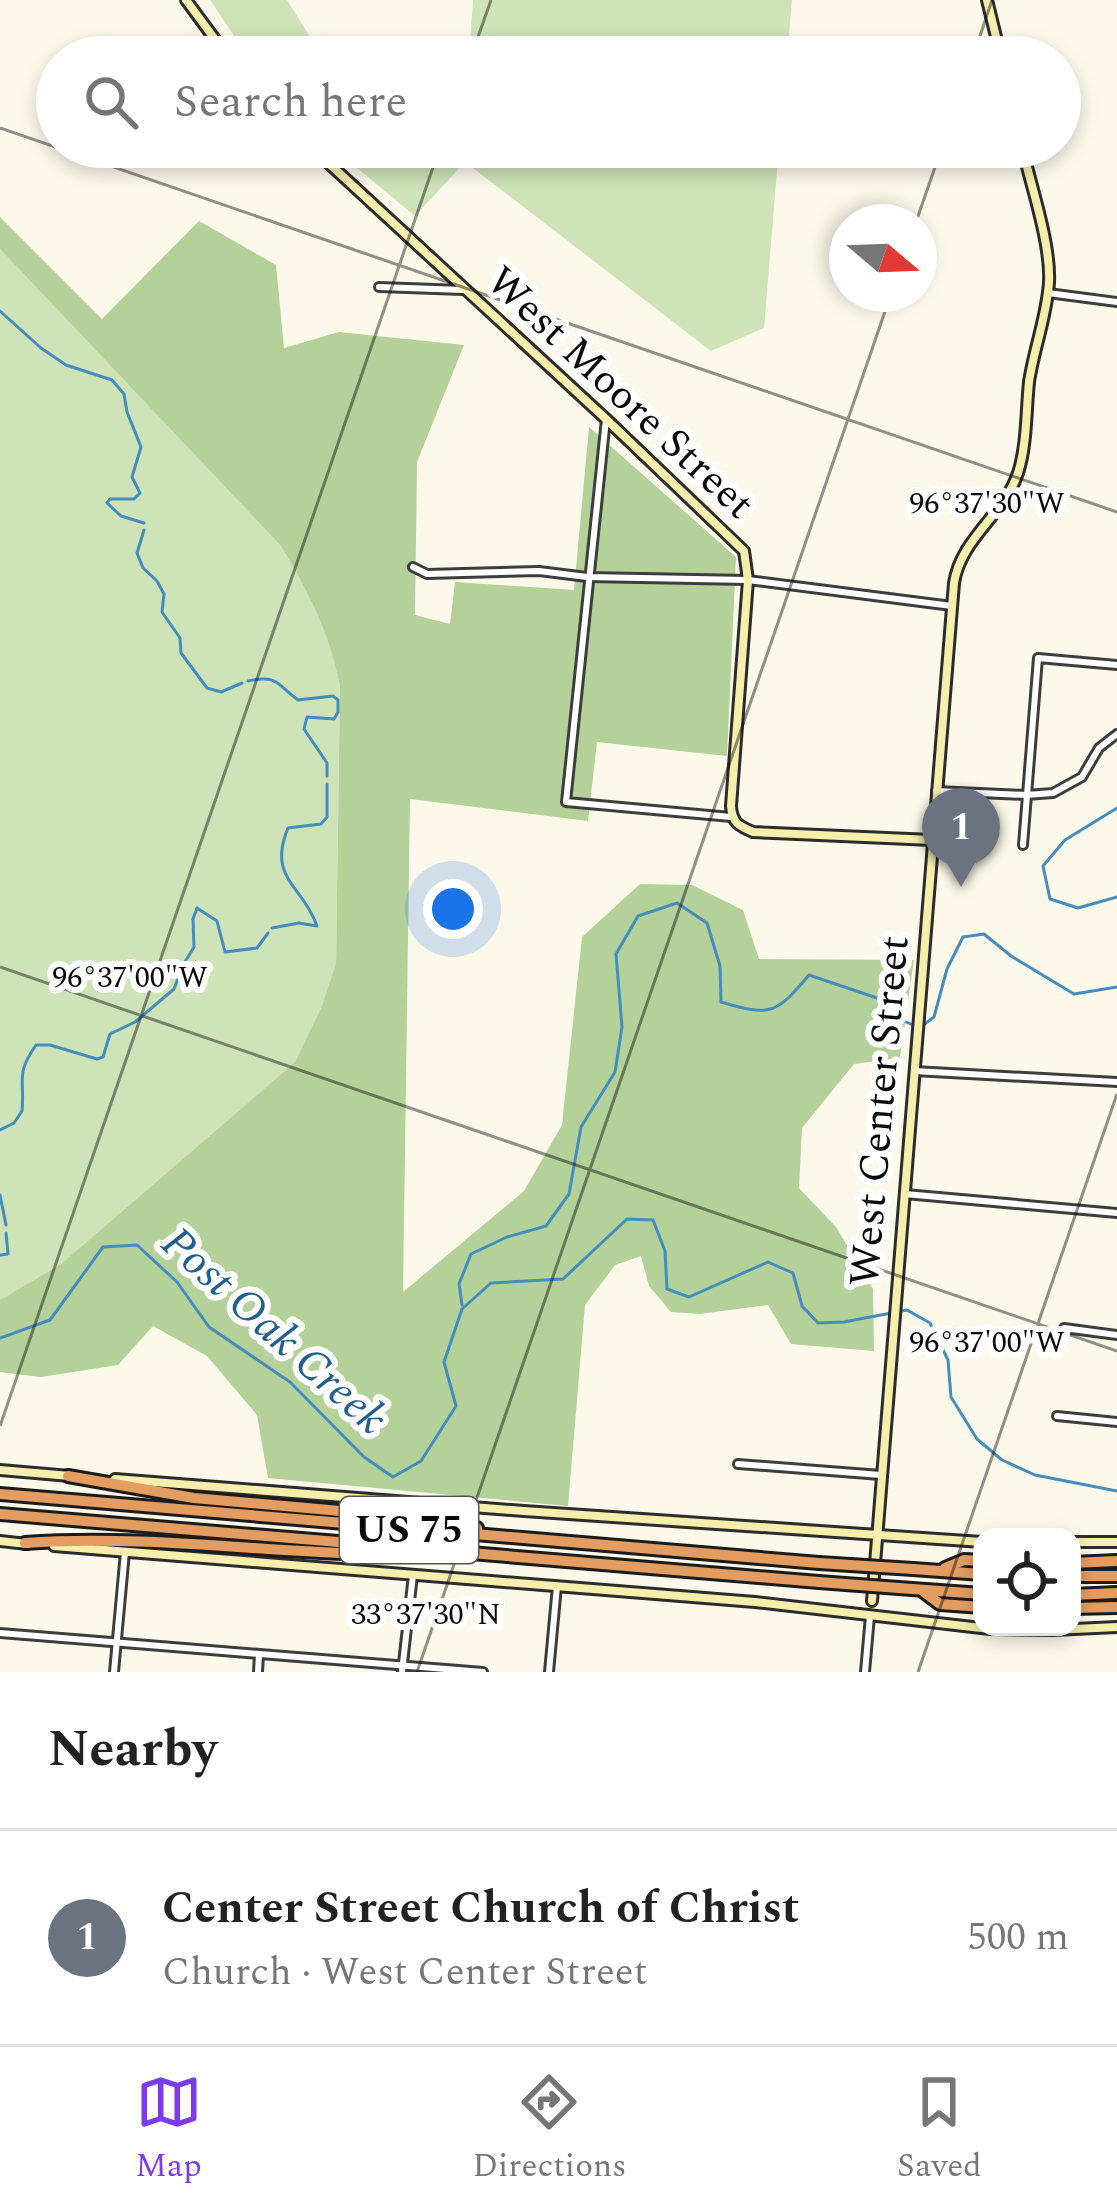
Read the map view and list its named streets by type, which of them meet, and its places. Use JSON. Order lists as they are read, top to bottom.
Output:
{
  "streets": {
    "highway": ["US 75"],
    "street": ["West Moore Street", "West Center Street"]
  },
  "water": ["Post Oak Creek"],
  "north": "right",
  "page": {
    "search": "Search here",
    "pins": "1",
    "heading": "Nearby",
    "list": [
      {
        "mark": "1",
        "name": "Center Street Church of Christ",
        "note": "Church · West Center Street",
        "value": "500 m"
      }
    ],
    "nav": ["Map", "Directions", "Saved"]
  },
  "coordinates": ["96°37'30\"W", "96°37'00\"W", "33°37'30\"N"]
}
